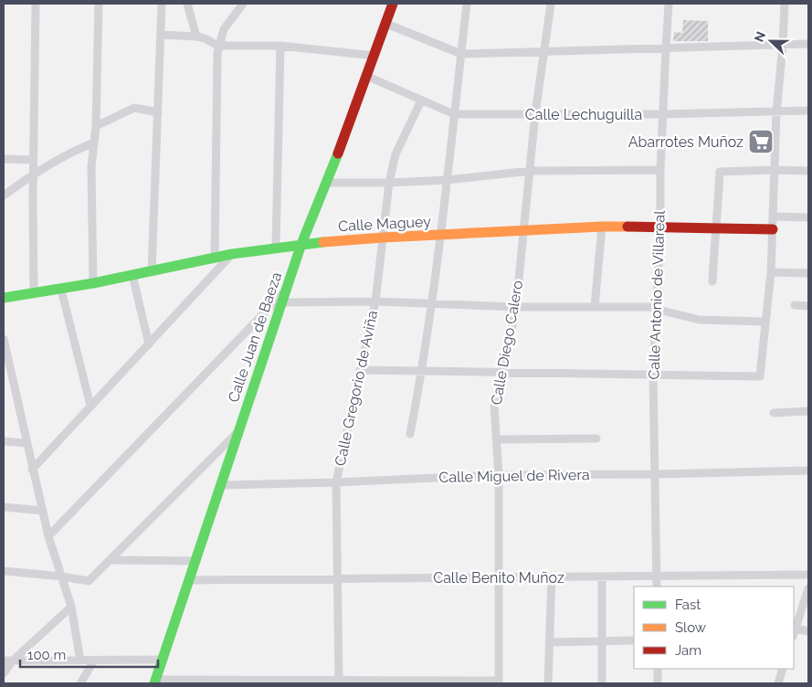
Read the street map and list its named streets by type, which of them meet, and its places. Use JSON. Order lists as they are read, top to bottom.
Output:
{
  "streets": {
    "street": [
      "Calle Lechuguilla",
      "Calle Maguey",
      "Calle Antonio de Villareal",
      "Calle Juan de Baeza",
      "Calle Diego Calero",
      "Calle Gregorio de Aviña",
      "Calle Miguel de Rivera",
      "Calle Benito Muñoz"
    ]
  },
  "crossings": [
    ["Calle Lechuguilla", "Calle Antonio de Villareal"],
    ["Calle Lechuguilla", "Calle Juan de Baeza"],
    ["Calle Lechuguilla", "Calle Diego Calero"],
    ["Calle Lechuguilla", "Calle Gregorio de Aviña"],
    ["Calle Maguey", "Calle Antonio de Villareal"],
    ["Calle Maguey", "Calle Juan de Baeza"],
    ["Calle Maguey", "Calle Diego Calero"],
    ["Calle Maguey", "Calle Gregorio de Aviña"],
    ["Calle Antonio de Villareal", "Calle Miguel de Rivera"],
    ["Calle Antonio de Villareal", "Calle Benito Muñoz"],
    ["Calle Juan de Baeza", "Calle Miguel de Rivera"],
    ["Calle Juan de Baeza", "Calle Benito Muñoz"],
    ["Calle Diego Calero", "Calle Miguel de Rivera"],
    ["Calle Diego Calero", "Calle Benito Muñoz"],
    ["Calle Gregorio de Aviña", "Calle Miguel de Rivera"],
    ["Calle Gregorio de Aviña", "Calle Benito Muñoz"]
  ],
  "places": {
    "supermarket": ["Abarrotes Muñoz"]
  },
  "legend": ["Fast", "Slow", "Jam"],
  "scale_bar": "100 m",
  "north": "left"
}
